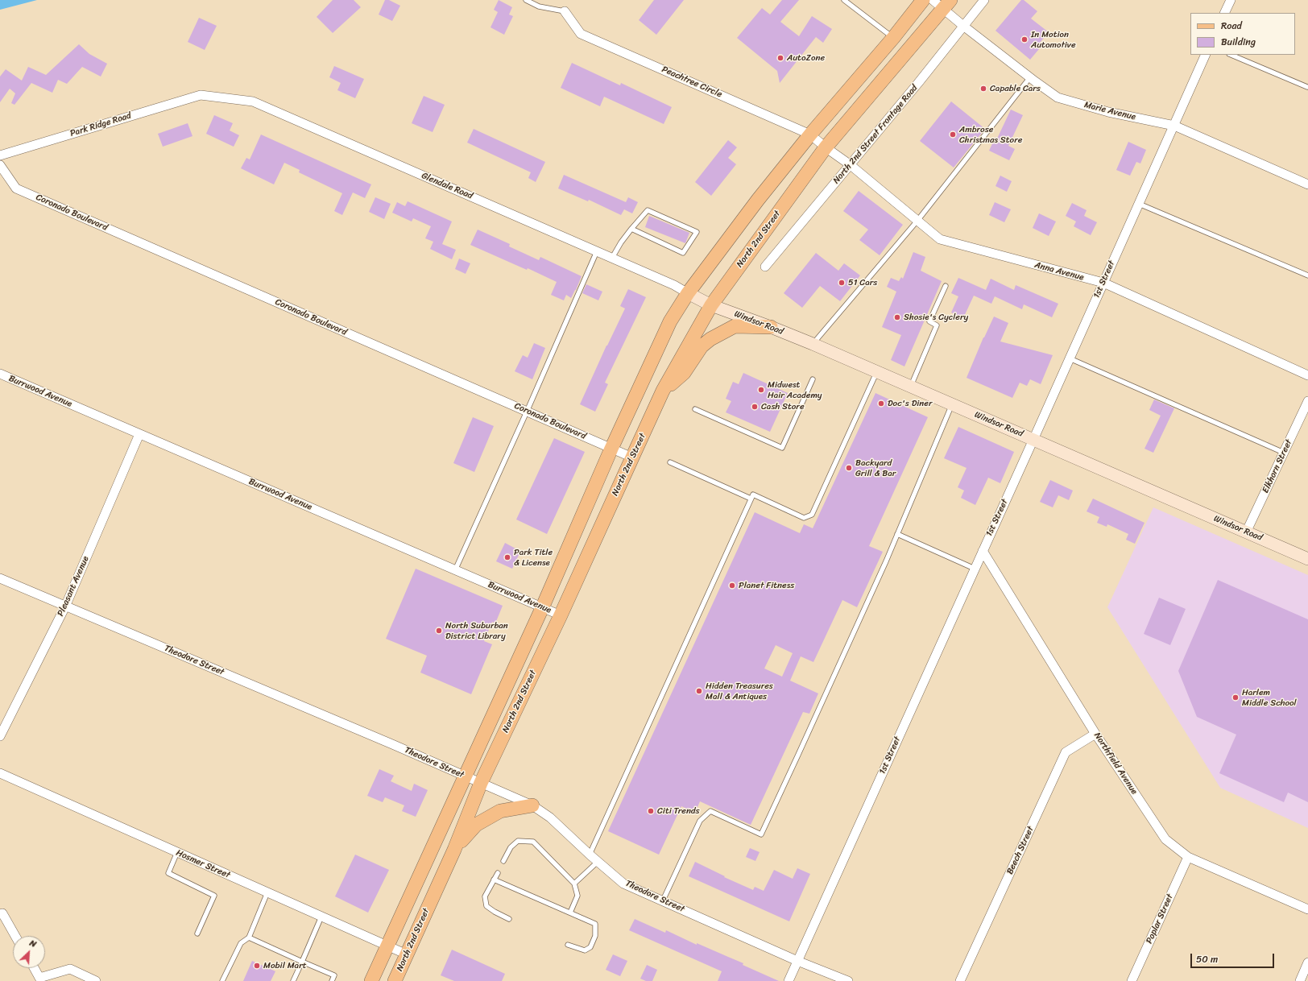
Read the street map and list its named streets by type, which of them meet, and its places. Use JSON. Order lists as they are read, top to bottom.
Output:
{
  "streets": {
    "main road": ["North 2nd Street"],
    "street": [
      "Peachtree Circle",
      "Marie Avenue",
      "Park Ridge Road",
      "North 2nd Street Frontage Road",
      "Glendale Road",
      "Coronado Boulevard",
      "Anna Avenue",
      "1st Street",
      "Windsor Road",
      "Burrwood Avenue",
      "Elkhorn Street",
      "Pleasant Avenue",
      "Theodore Street",
      "Northfield Avenue",
      "Beech Street",
      "Hosmer Street",
      "Poplar Street"
    ]
  },
  "crossings": [
    ["Peachtree Circle", "North 2nd Street"],
    ["Peachtree Circle", "Anna Avenue"],
    ["Marie Avenue", "North 2nd Street Frontage Road"],
    ["Marie Avenue", "North 2nd Street"],
    ["Marie Avenue", "1st Street"],
    ["Park Ridge Road", "Glendale Road"],
    ["North 2nd Street Frontage Road", "Anna Avenue"],
    ["Glendale Road", "North 2nd Street"],
    ["Glendale Road", "Windsor Road"],
    ["Coronado Boulevard", "North 2nd Street"],
    ["North 2nd Street", "Anna Avenue"],
    ["North 2nd Street", "Windsor Road"],
    ["North 2nd Street", "Burrwood Avenue"],
    ["North 2nd Street", "Theodore Street"],
    ["North 2nd Street", "Hosmer Street"],
    ["Anna Avenue", "1st Street"],
    ["1st Street", "Windsor Road"],
    ["1st Street", "Theodore Street"],
    ["1st Street", "Northfield Avenue"],
    ["Windsor Road", "Elkhorn Street"],
    ["Burrwood Avenue", "Pleasant Avenue"],
    ["Pleasant Avenue", "Theodore Street"],
    ["Northfield Avenue", "Beech Street"],
    ["Northfield Avenue", "Poplar Street"]
  ],
  "places": [
    "In Motion Automotive",
    "AutoZone",
    "Capable Cars",
    "Ambrose Christmas Store",
    "51 Cars",
    "Shosie's Cyclery",
    "Midwest Hair Academy",
    "Doc's Diner",
    "Cash Store",
    "Backyard Grill & Bar",
    "Park Title & License",
    "Planet Fitness",
    "North Suburban District Library",
    "Hidden Treasures Mall & Antiques",
    "Harlem Middle School",
    "Citi Trends",
    "Mobil Mart"
  ],
  "legend": ["Road", "Building"],
  "scale_bar": "50 m",
  "north": "top right"
}
